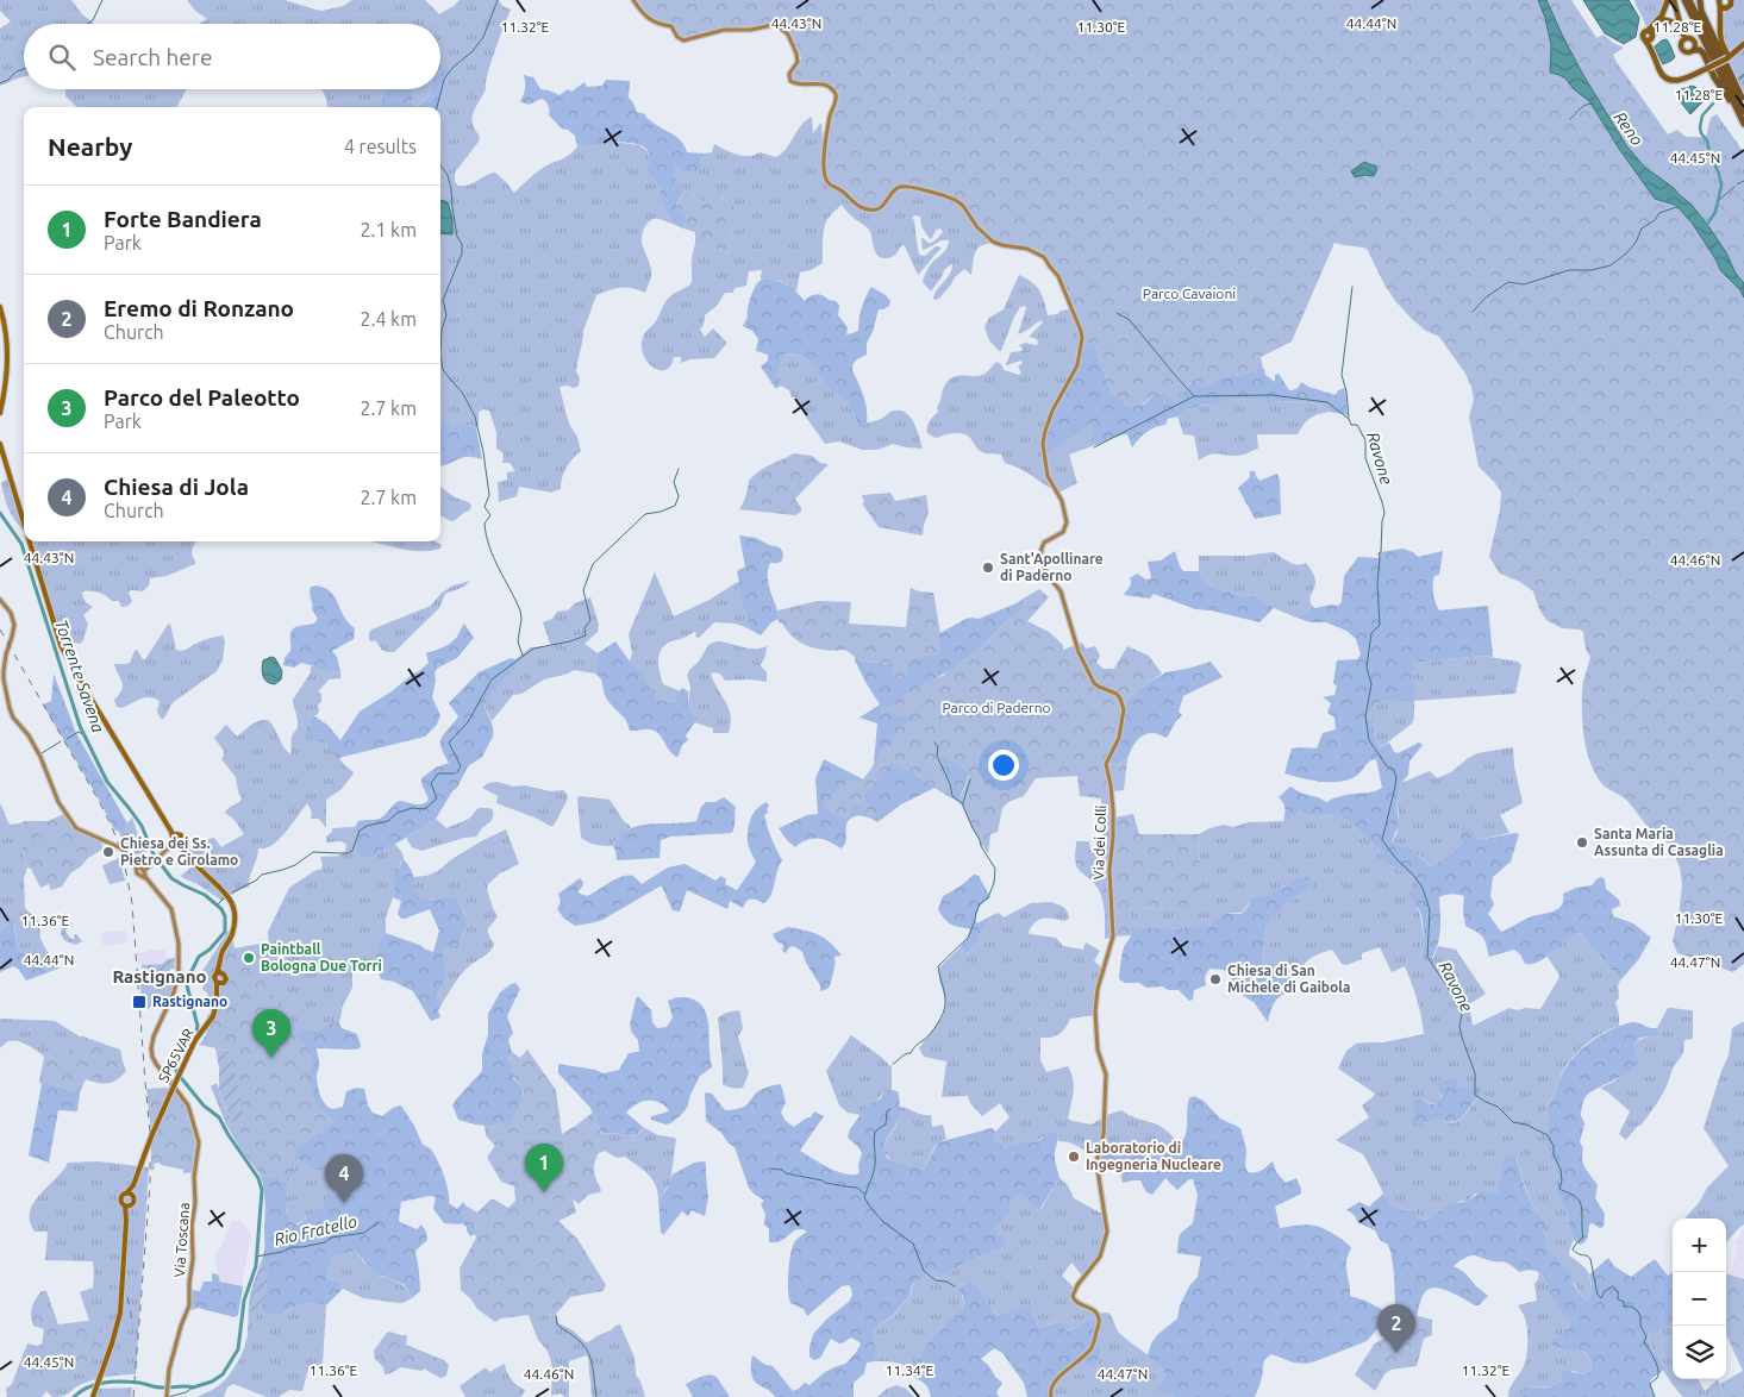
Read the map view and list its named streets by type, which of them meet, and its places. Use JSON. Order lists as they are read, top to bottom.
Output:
{
  "streets": {
    "main road": ["Via dei Colli", "SP65VAR", "Via Toscana"]
  },
  "crossings": [
    ["SP65VAR", "Via Toscana"]
  ],
  "districts": ["Rastignano"],
  "water": [
    "Reno",
    "Ravone",
    "Torrente Savena",
    "Rio Fratello"
  ],
  "parks": ["Parco Cavaioni", "Parco di Paderno"],
  "places": {
    "other": [
      "Sant'Apollinare di Paderno",
      "Santa Maria Assunta di Casaglia",
      "Chiesa dei Ss. Pietro e Girolamo",
      "Paintball Bologna Due Torri",
      "Chiesa di San Michele di Gaibola",
      "Laboratorio di Ingegneria Nucleare"
    ],
    "transit": ["Rastignano"]
  },
  "page": {
    "search": "Search here",
    "heading": ["Nearby", "4 results"],
    "list": [
      {
        "mark": "1",
        "name": "Forte Bandiera",
        "note": "Park",
        "value": "2.1 km"
      },
      {
        "mark": "2",
        "name": "Eremo di Ronzano",
        "note": "Church",
        "value": "2.4 km"
      },
      {
        "mark": "3",
        "name": "Parco del Paleotto",
        "note": "Park",
        "value": "2.7 km"
      },
      {
        "mark": "4",
        "name": "Chiesa di Jola",
        "note": "Church",
        "value": "2.7 km"
      }
    ],
    "pins": [
      "3",
      "1",
      "4",
      "2"
    ],
    "map_buttons": ["+", "−"]
  },
  "coordinates": [
    "44.44°N",
    "44.43°N",
    "11.32°E",
    "11.30°E",
    "11.28°E",
    "44.45°N",
    "44.46°N",
    "11.36°E",
    "44.47°N",
    "11.34°E"
  ]
}
